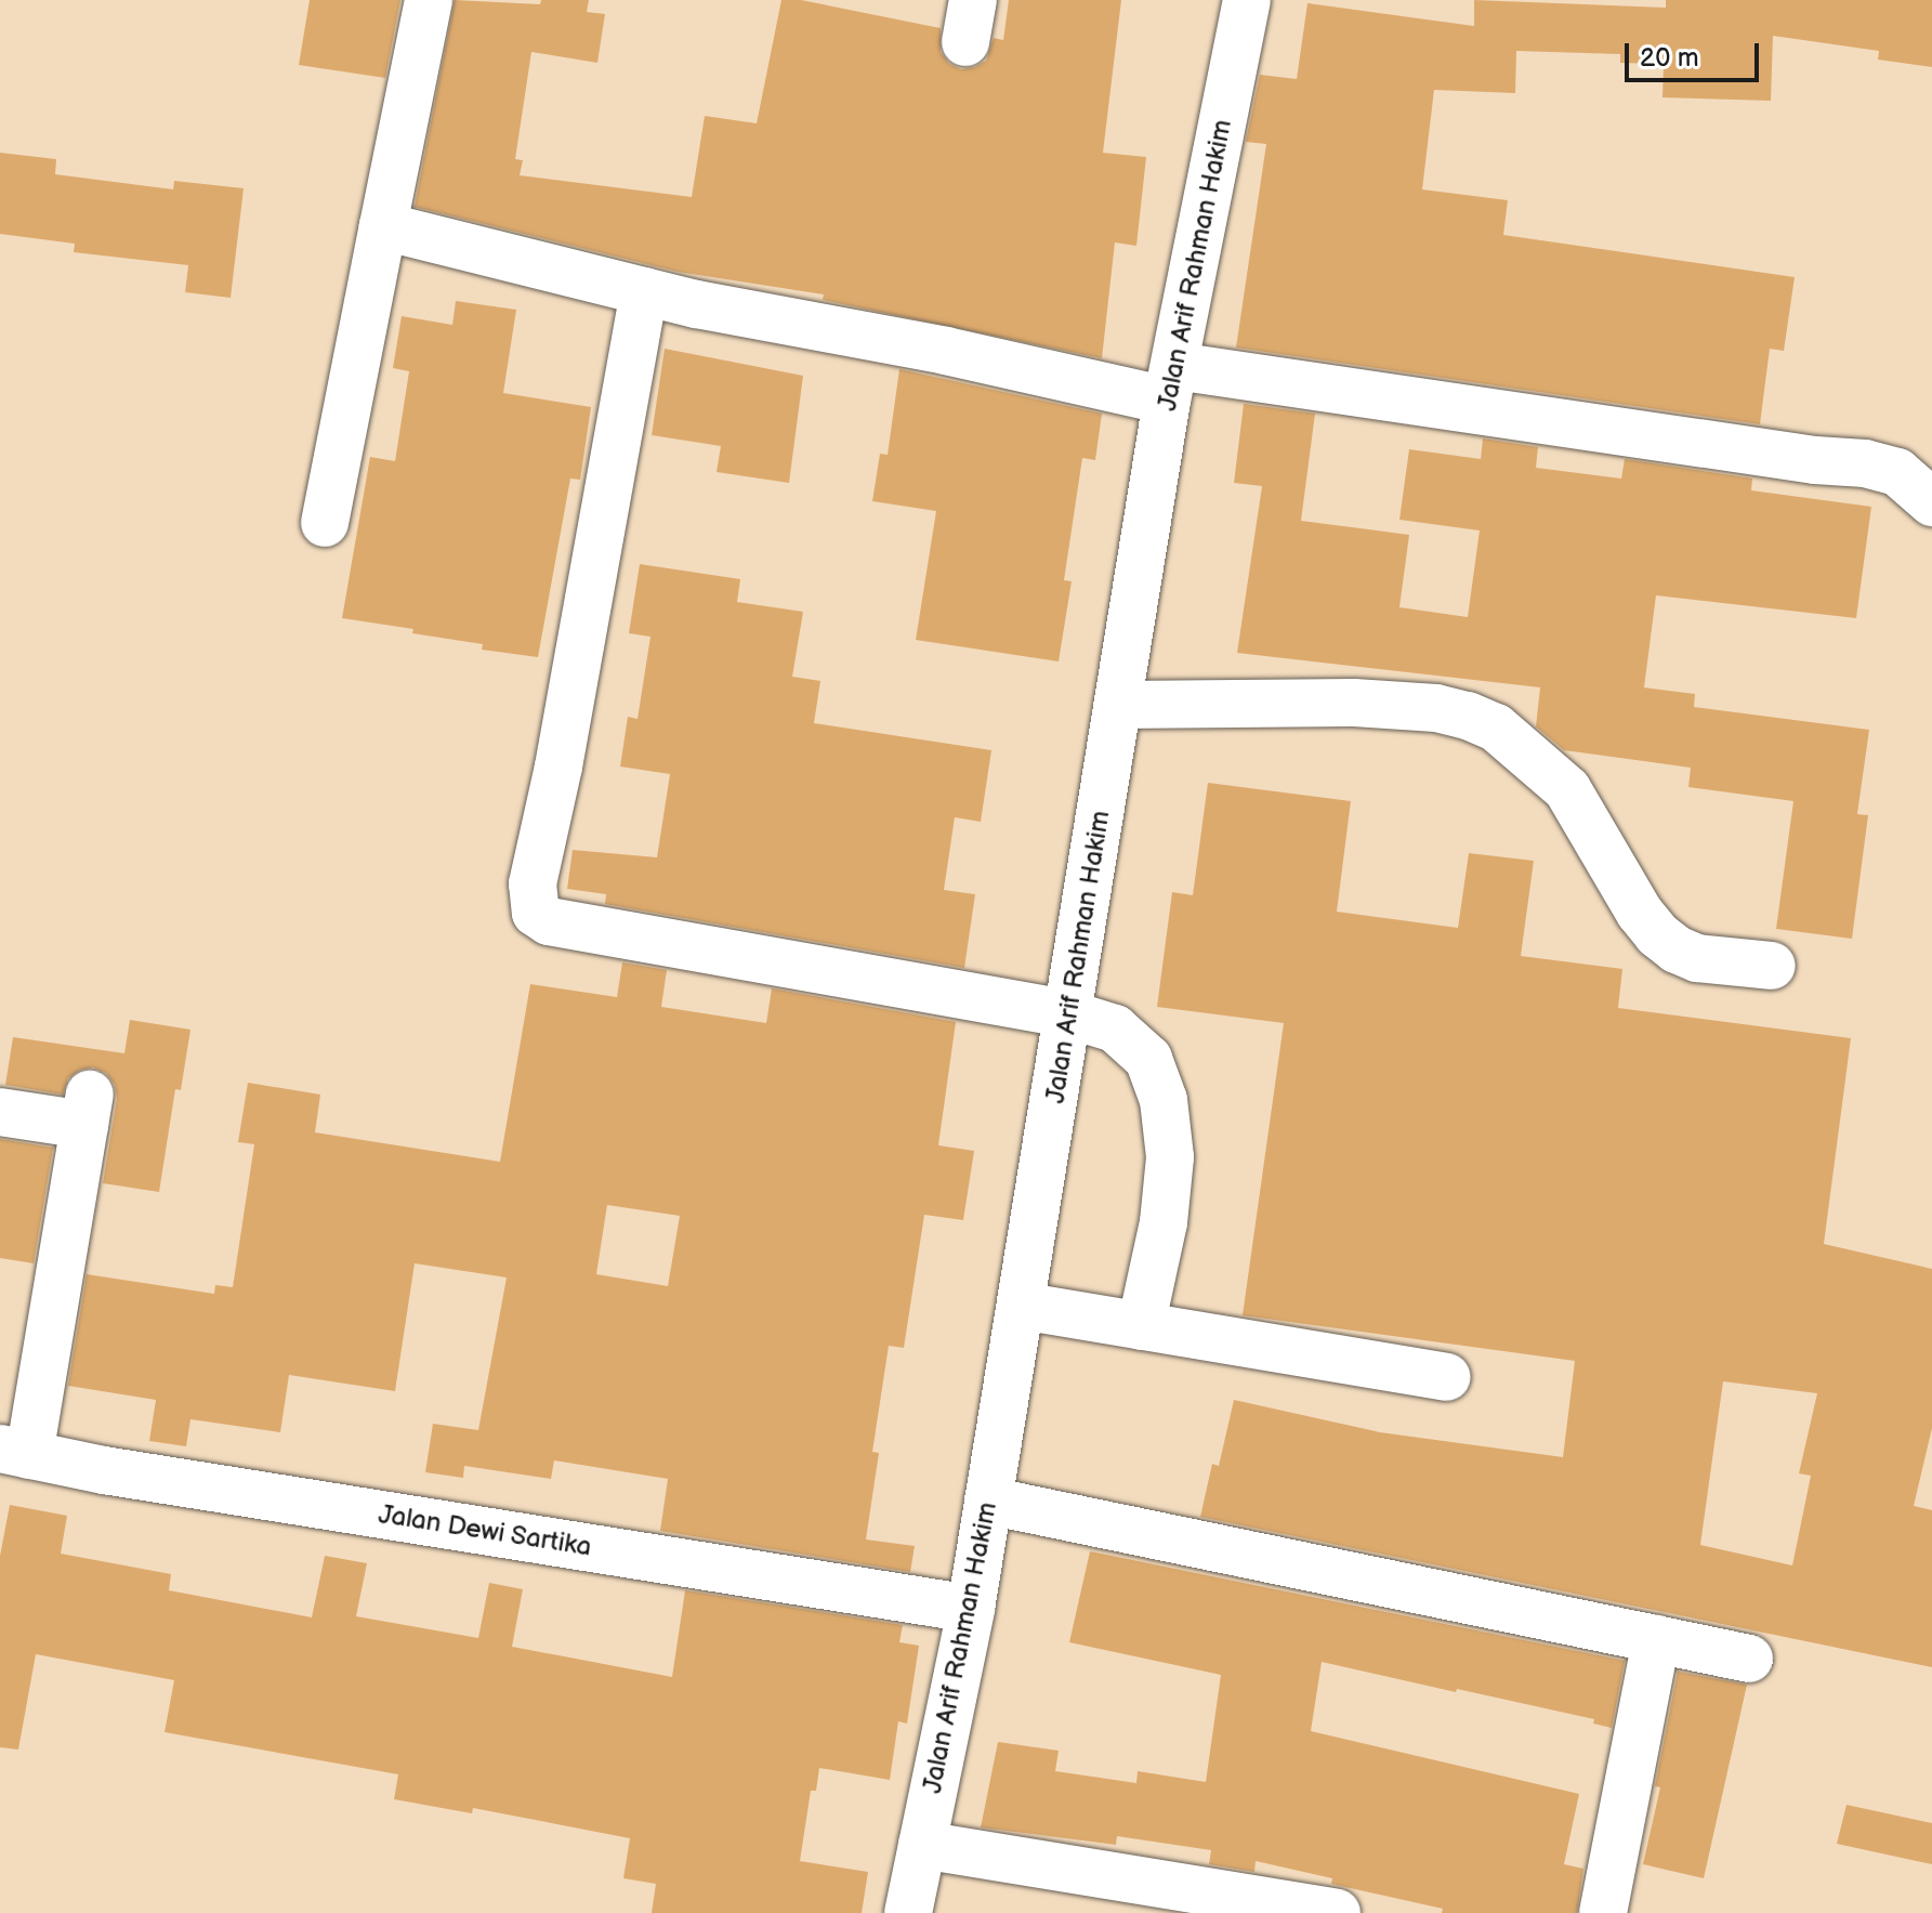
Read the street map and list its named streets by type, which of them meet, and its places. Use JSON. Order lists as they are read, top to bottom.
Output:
{
  "streets": {
    "street": ["Jalan Arif Rahman Hakim", "Jalan Dewi Sartika"]
  },
  "crossings": [
    ["Jalan Arif Rahman Hakim", "Jalan Dewi Sartika"]
  ],
  "scale_bar": "20 m"
}
